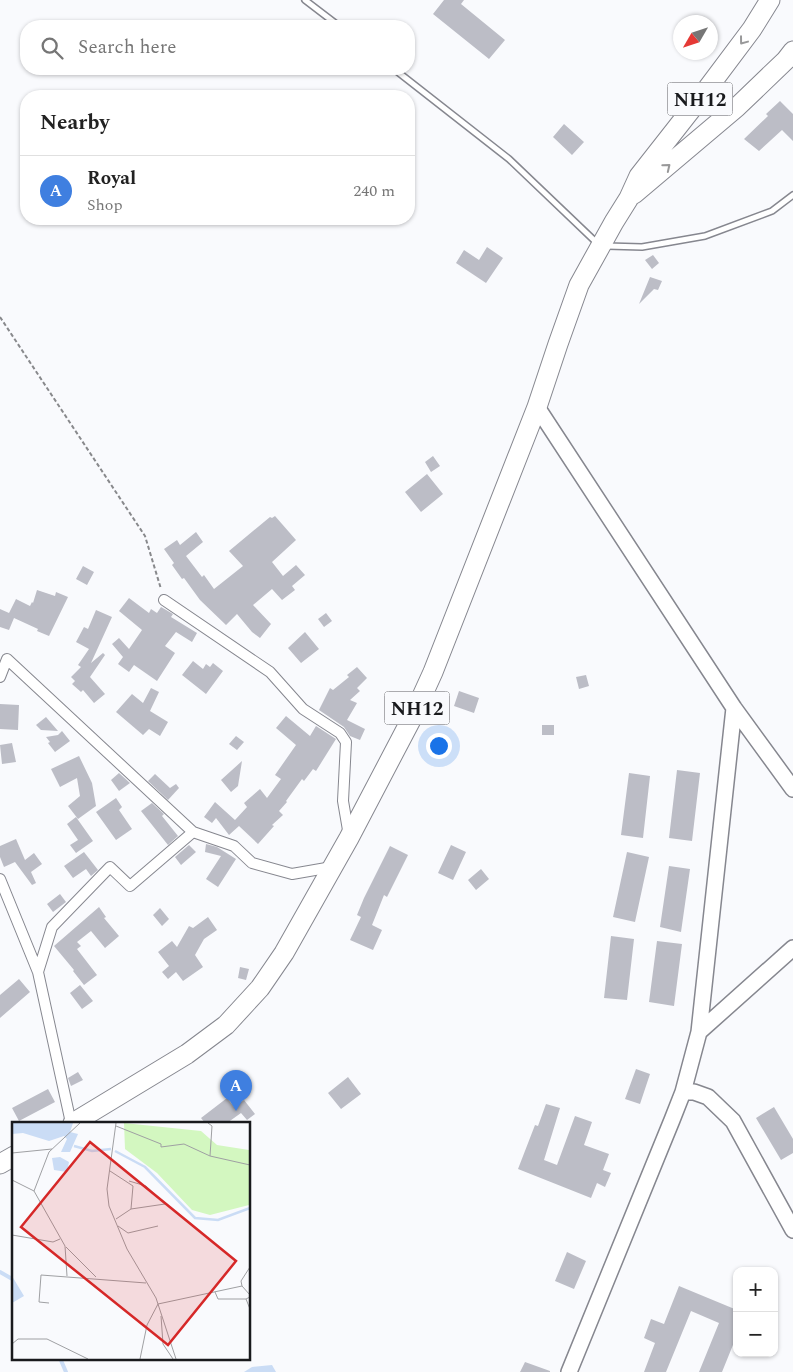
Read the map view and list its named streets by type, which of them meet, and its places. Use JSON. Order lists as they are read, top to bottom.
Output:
{
  "streets": {
    "highway": ["NH12"]
  },
  "north": "bottom left",
  "page": {
    "search": "Search here",
    "heading": "Nearby",
    "list": [
      {
        "mark": "A",
        "name": "Royal",
        "note": "Shop",
        "value": "240 m"
      }
    ],
    "pins": "A",
    "map_buttons": ["+", "−"]
  }
}
